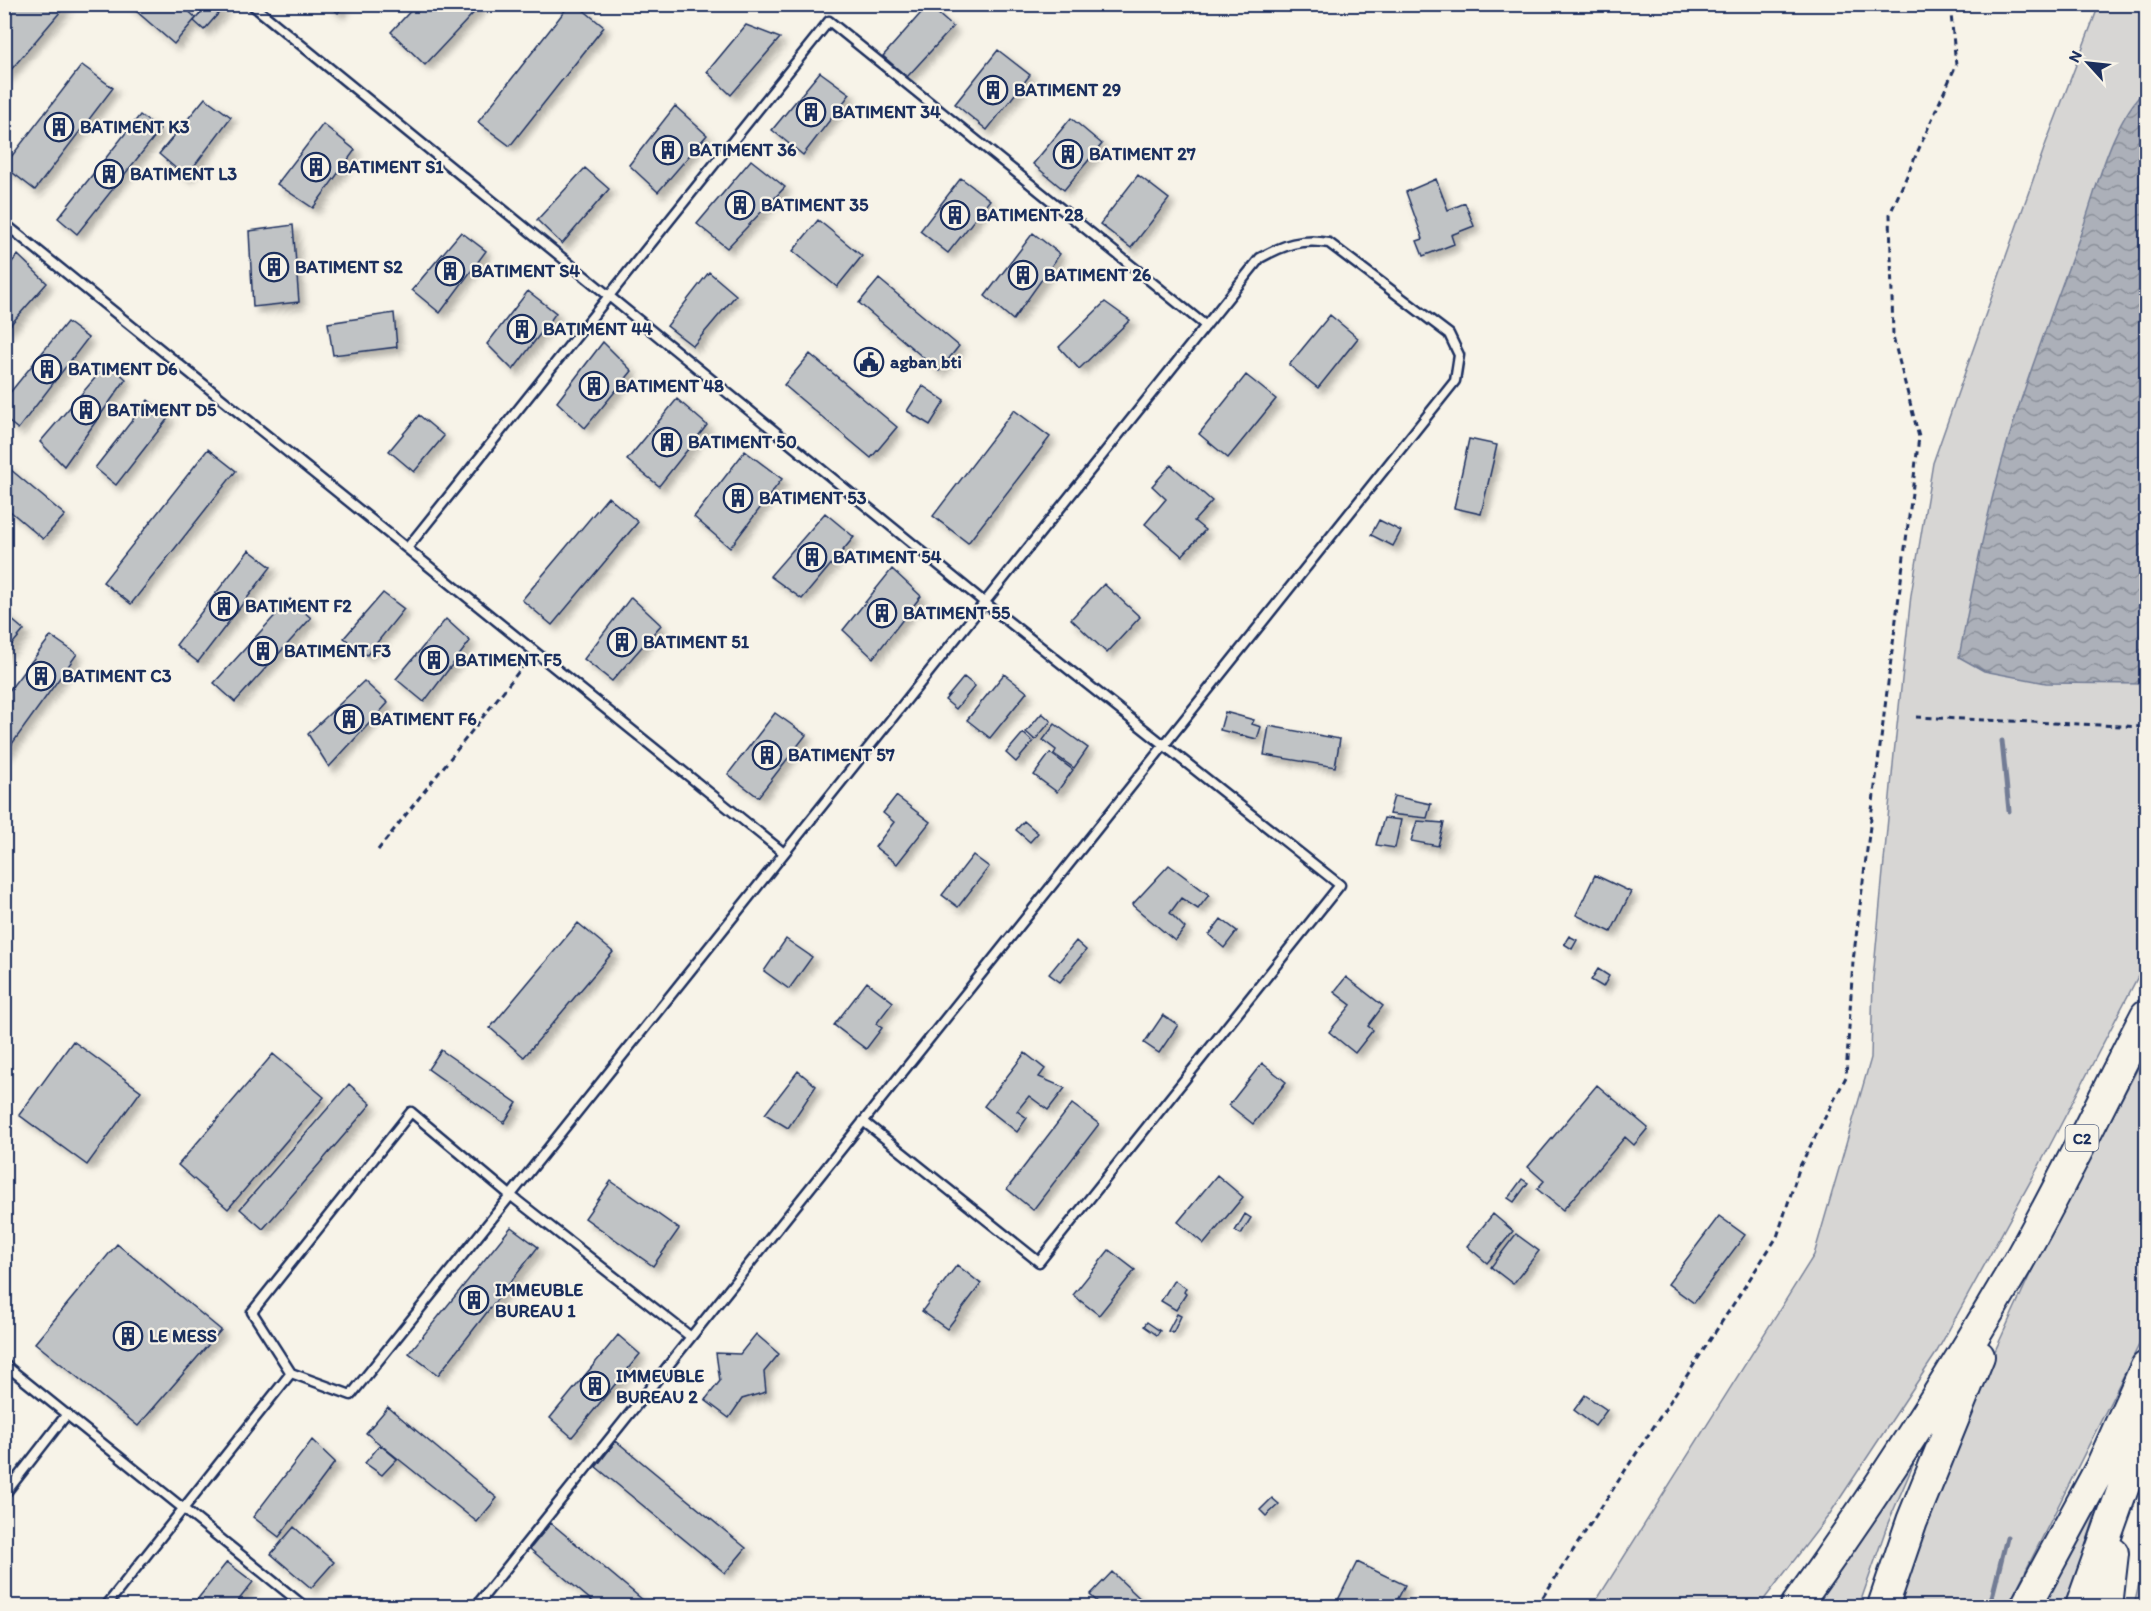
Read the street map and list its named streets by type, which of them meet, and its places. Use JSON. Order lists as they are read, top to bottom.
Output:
{
  "streets": {
    "highway": ["C2"]
  },
  "places": {
    "building": [
      "BATIMENT 29",
      "BATIMENT 34",
      "BATIMENT K3",
      "BATIMENT 36",
      "BATIMENT 27",
      "BATIMENT S1",
      "BATIMENT L3",
      "BATIMENT 35",
      "BATIMENT 28",
      "BATIMENT S2",
      "BATIMENT S4",
      "BATIMENT 26",
      "BATIMENT 44",
      "BATIMENT D6",
      "BATIMENT 48",
      "BATIMENT D5",
      "BATIMENT 50",
      "BATIMENT 53",
      "BATIMENT 54",
      "BATIMENT F2",
      "BATIMENT 55",
      "BATIMENT 51",
      "BATIMENT F3",
      "BATIMENT F5",
      "BATIMENT C3",
      "BATIMENT F6",
      "BATIMENT 57",
      "IMMEUBLE BUREAU 1",
      "LE MESS",
      "IMMEUBLE BUREAU 2"
    ],
    "public building": ["agban bti"]
  },
  "north": "top left"
}
